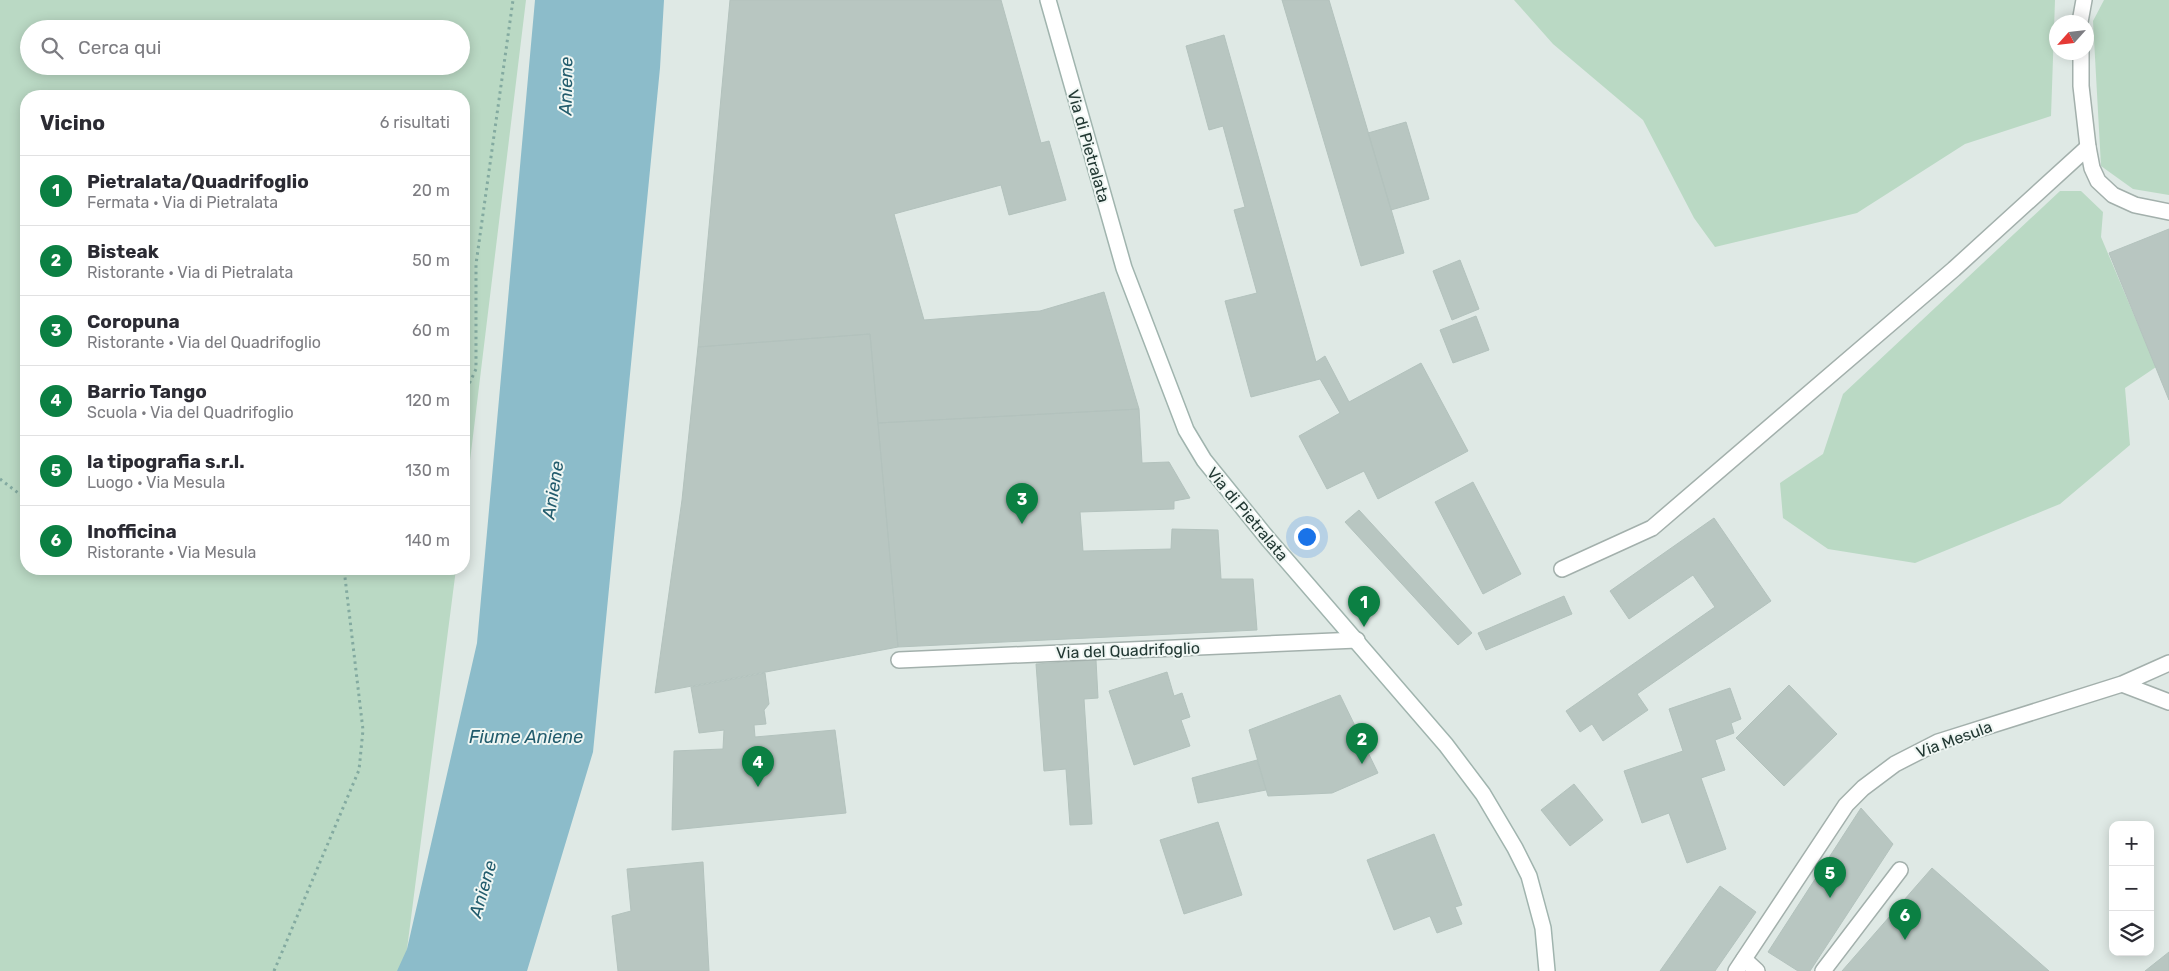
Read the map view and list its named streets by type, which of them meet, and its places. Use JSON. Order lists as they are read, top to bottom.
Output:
{
  "streets": {
    "street": ["Via di Pietralata", "Via del Quadrifoglio", "Via Mesula"]
  },
  "crossings": [
    ["Via di Pietralata", "Via del Quadrifoglio"]
  ],
  "water": ["Aniene", "Fiume Aniene"],
  "north": "bottom left",
  "page": {
    "search": "Cerca qui",
    "heading": ["Vicino", "6 risultati"],
    "list": [
      {
        "mark": "1",
        "name": "Pietralata/Quadrifoglio",
        "note": "Fermata · Via di Pietralata",
        "value": "20 m"
      },
      {
        "mark": "2",
        "name": "Bisteak",
        "note": "Ristorante · Via di Pietralata",
        "value": "50 m"
      },
      {
        "mark": "3",
        "name": "Coropuna",
        "note": "Ristorante · Via del Quadrifoglio",
        "value": "60 m"
      },
      {
        "mark": "4",
        "name": "Barrio Tango",
        "note": "Scuola · Via del Quadrifoglio",
        "value": "120 m"
      },
      {
        "mark": "5",
        "name": "la tipografia s.r.l.",
        "note": "Luogo · Via Mesula",
        "value": "130 m"
      },
      {
        "mark": "6",
        "name": "Inofficina",
        "note": "Ristorante · Via Mesula",
        "value": "140 m"
      }
    ],
    "pins": [
      "3",
      "1",
      "2",
      "4",
      "5",
      "6"
    ],
    "map_buttons": ["+", "−"]
  }
}
